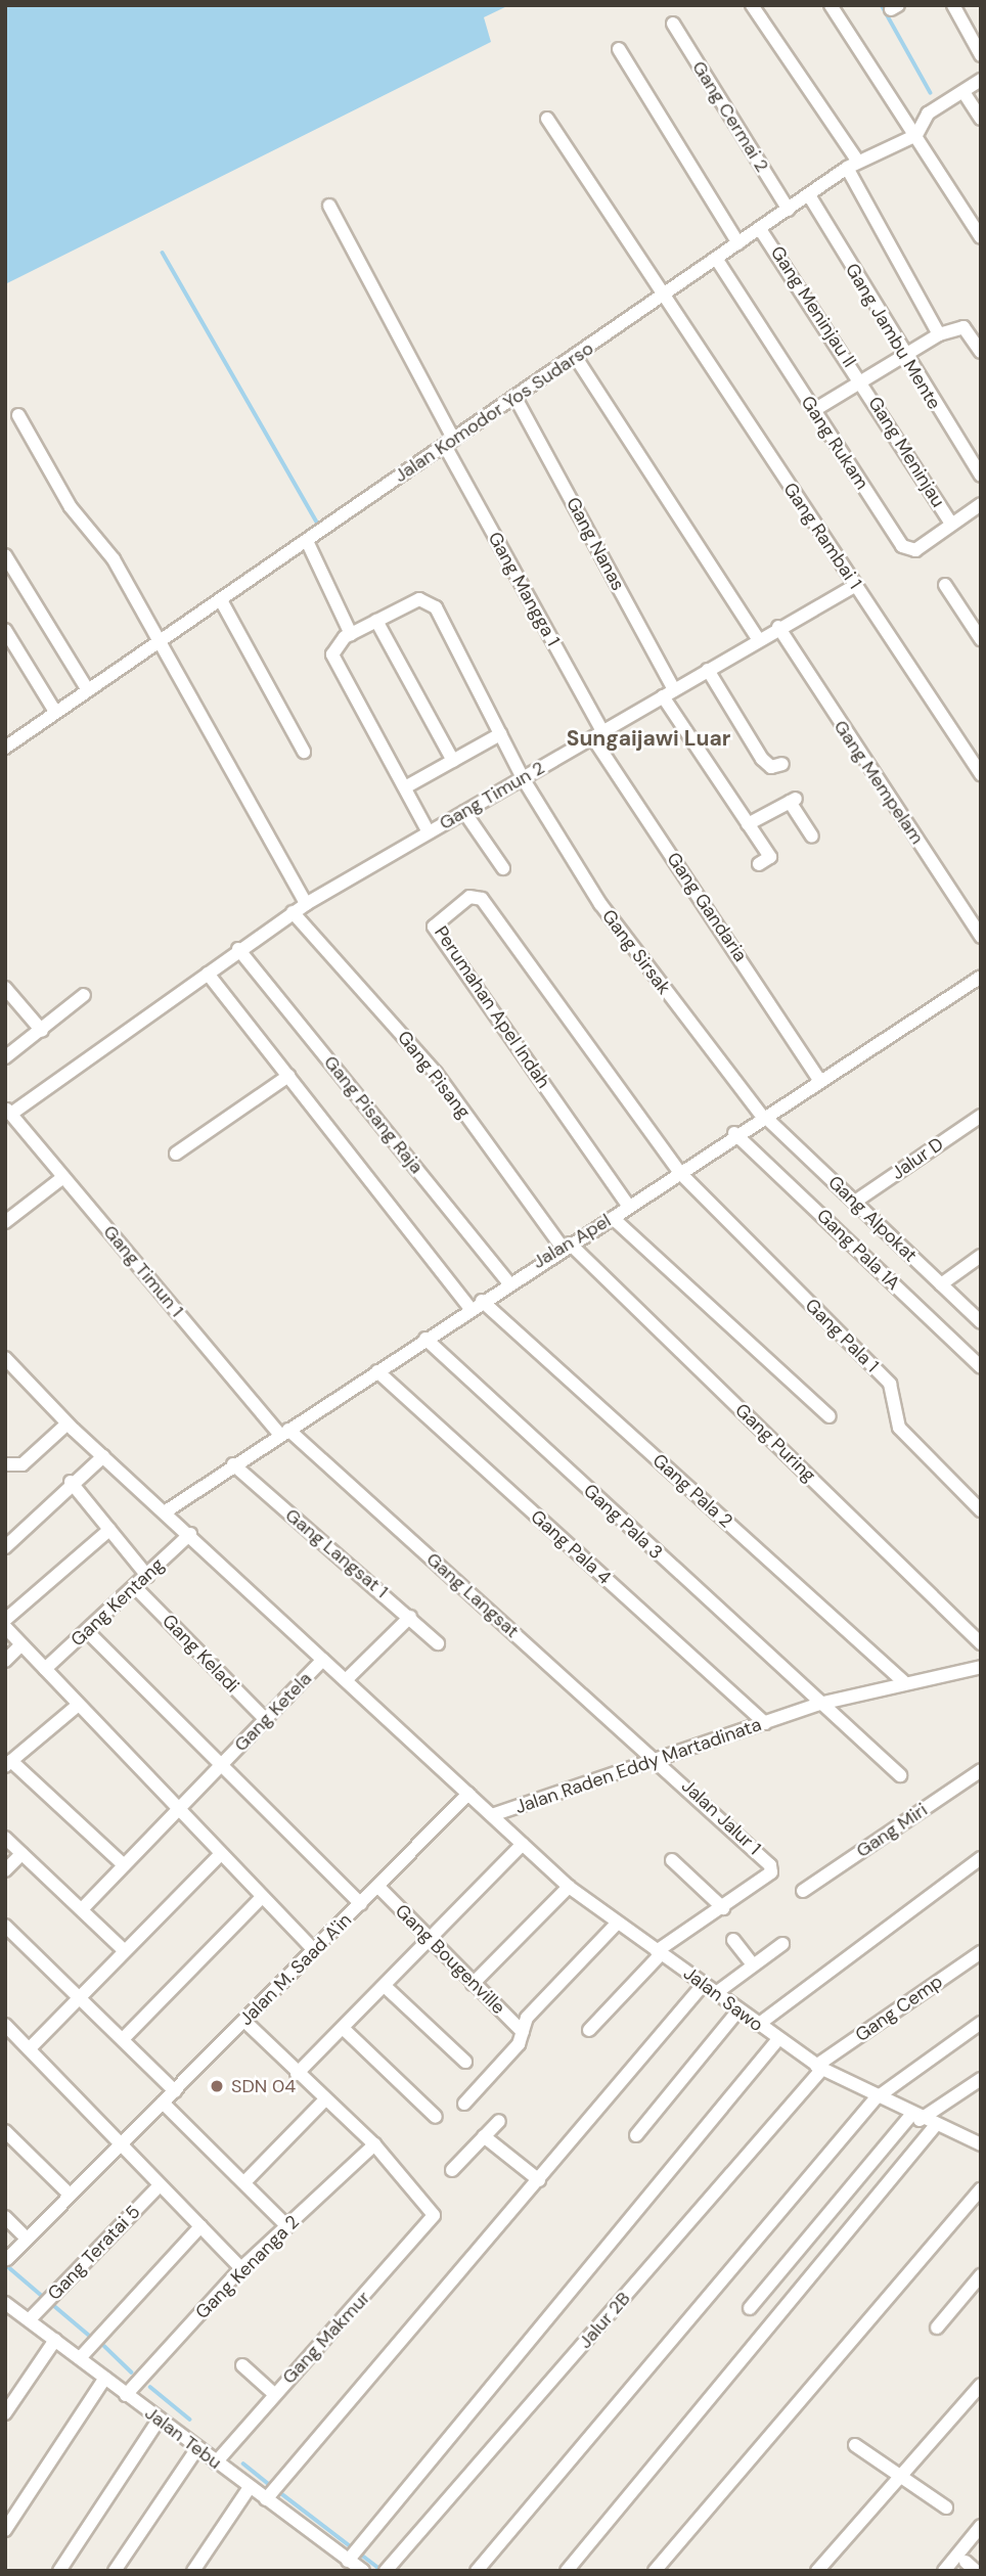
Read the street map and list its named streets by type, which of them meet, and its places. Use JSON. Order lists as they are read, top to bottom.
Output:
{
  "streets": {
    "street": [
      "Gang Cermai 2",
      "Gang Meninjau II",
      "Gang Jambu Mente",
      "Jalan Komodor Yos Sudarso",
      "Gang Rukam",
      "Gang Meninjau",
      "Gang Rambai 1",
      "Gang Nanas",
      "Gang Mangga 1",
      "Gang Mempelam",
      "Gang Timun 2",
      "Gang Gandaria",
      "Gang Sirsak",
      "Perumahan Apel Indah",
      "Gang Pisang",
      "Gang Pisang Raja",
      "Jalur D",
      "Gang Alpokat",
      "Jalan Apel",
      "Gang Pala 1A",
      "Gang Timun 1",
      "Gang Pala 1",
      "Gang Puring",
      "Gang Pala 2",
      "Gang Pala 3",
      "Gang Pala 4",
      "Gang Langsat 1",
      "Gang Langsat",
      "Gang Kentang",
      "Gang Keladi",
      "Gang Ketela",
      "Jalan Raden Eddy Martadinata",
      "Jalan Jalur 1",
      "Gang Miri",
      "Gang Bougenville",
      "Jalan M. Saad A'in",
      "Jalan Sawo",
      "Gang Cemp",
      "Gang Teratai 5",
      "Gang Kenanga 2",
      "Jalur 2B",
      "Gang Makmur",
      "Jalan Tebu"
    ]
  },
  "crossings": [
    ["Gang Cermai 2", "Jalan Komodor Yos Sudarso"],
    ["Gang Meninjau II", "Gang Jambu Mente"],
    ["Gang Meninjau II", "Jalan Komodor Yos Sudarso"],
    ["Gang Meninjau II", "Gang Meninjau"],
    ["Gang Jambu Mente", "Jalan Komodor Yos Sudarso"],
    ["Jalan Komodor Yos Sudarso", "Gang Rukam"],
    ["Jalan Komodor Yos Sudarso", "Gang Rambai 1"],
    ["Jalan Komodor Yos Sudarso", "Gang Nanas"],
    ["Jalan Komodor Yos Sudarso", "Gang Mangga 1"],
    ["Gang Rukam", "Gang Meninjau"],
    ["Gang Rambai 1", "Gang Timun 2"],
    ["Gang Nanas", "Gang Timun 2"],
    ["Gang Mangga 1", "Gang Timun 2"],
    ["Gang Mangga 1", "Gang Gandaria"],
    ["Gang Mempelam", "Gang Timun 2"],
    ["Gang Timun 2", "Gang Gandaria"],
    ["Gang Timun 2", "Gang Sirsak"],
    ["Gang Timun 2", "Gang Pisang"],
    ["Gang Timun 2", "Gang Pisang Raja"],
    ["Gang Timun 2", "Gang Timun 1"],
    ["Gang Gandaria", "Jalan Apel"],
    ["Gang Sirsak", "Gang Alpokat"],
    ["Gang Sirsak", "Jalan Apel"],
    ["Perumahan Apel Indah", "Jalan Apel"],
    ["Perumahan Apel Indah", "Gang Pala 1"],
    ["Gang Pisang", "Jalan Apel"],
    ["Gang Pisang", "Gang Puring"],
    ["Gang Pisang Raja", "Jalan Apel"],
    ["Jalur D", "Gang Alpokat"],
    ["Gang Alpokat", "Jalan Apel"],
    ["Jalan Apel", "Gang Pala 1A"],
    ["Jalan Apel", "Gang Timun 1"],
    ["Jalan Apel", "Gang Pala 1"],
    ["Jalan Apel", "Gang Puring"],
    ["Jalan Apel", "Gang Pala 2"],
    ["Jalan Apel", "Gang Pala 3"],
    ["Jalan Apel", "Gang Pala 4"],
    ["Jalan Apel", "Gang Langsat 1"],
    ["Jalan Apel", "Gang Langsat"],
    ["Jalan Apel", "Jalan Raden Eddy Martadinata"],
    ["Gang Timun 1", "Gang Langsat"],
    ["Gang Pala 2", "Jalan Raden Eddy Martadinata"],
    ["Gang Pala 3", "Jalan Raden Eddy Martadinata"],
    ["Gang Pala 4", "Jalan Raden Eddy Martadinata"],
    ["Gang Langsat", "Jalan Raden Eddy Martadinata"],
    ["Gang Langsat", "Jalan Jalur 1"],
    ["Gang Kentang", "Gang Keladi"],
    ["Gang Kentang", "Jalan Raden Eddy Martadinata"],
    ["Gang Keladi", "Gang Ketela"],
    ["Gang Ketela", "Jalan Raden Eddy Martadinata"],
    ["Jalan Raden Eddy Martadinata", "Jalan Jalur 1"],
    ["Jalan Raden Eddy Martadinata", "Jalan M. Saad A'in"],
    ["Jalan Raden Eddy Martadinata", "Jalan Sawo"],
    ["Jalan Jalur 1", "Jalan Sawo"],
    ["Gang Bougenville", "Jalan M. Saad A'in"],
    ["Jalan Sawo", "Gang Cemp"],
    ["Jalan Sawo", "Jalur 2B"],
    ["Gang Cemp", "Jalur 2B"],
    ["Gang Teratai 5", "Jalan Tebu"],
    ["Gang Kenanga 2", "Gang Makmur"],
    ["Gang Kenanga 2", "Jalan Tebu"],
    ["Gang Makmur", "Jalan Tebu"]
  ],
  "districts": ["Sungaijawi Luar"],
  "places": ["SDN 04"]
}
